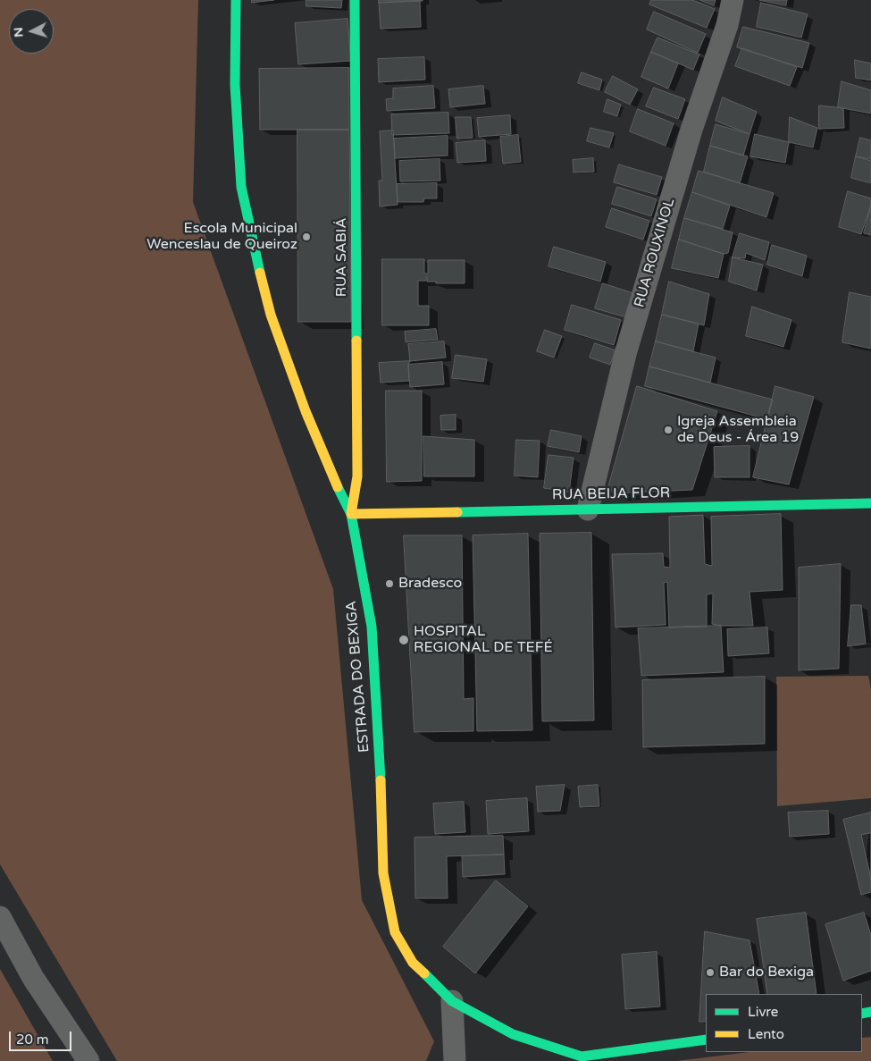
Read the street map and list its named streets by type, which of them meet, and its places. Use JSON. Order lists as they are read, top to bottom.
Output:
{
  "streets": {
    "street": [
      "RUA ROUXINOL",
      "RUA SABIÁ",
      "RUA BEIJA FLOR",
      "ESTRADA DO BEXIGA"
    ]
  },
  "crossings": [
    ["RUA ROUXINOL", "RUA BEIJA FLOR"],
    ["RUA SABIÁ", "RUA BEIJA FLOR"],
    ["RUA SABIÁ", "ESTRADA DO BEXIGA"],
    ["RUA BEIJA FLOR", "ESTRADA DO BEXIGA"]
  ],
  "places": [
    "Escola Municipal Wenceslau de Queiroz",
    "Igreja Assembleia de Deus - Área 19",
    "Bradesco",
    "HOSPITAL REGIONAL DE TEFÉ",
    "Bar do Bexiga"
  ],
  "legend": ["Livre", "Lento"],
  "scale_bar": "20 m",
  "north": "left"
}
